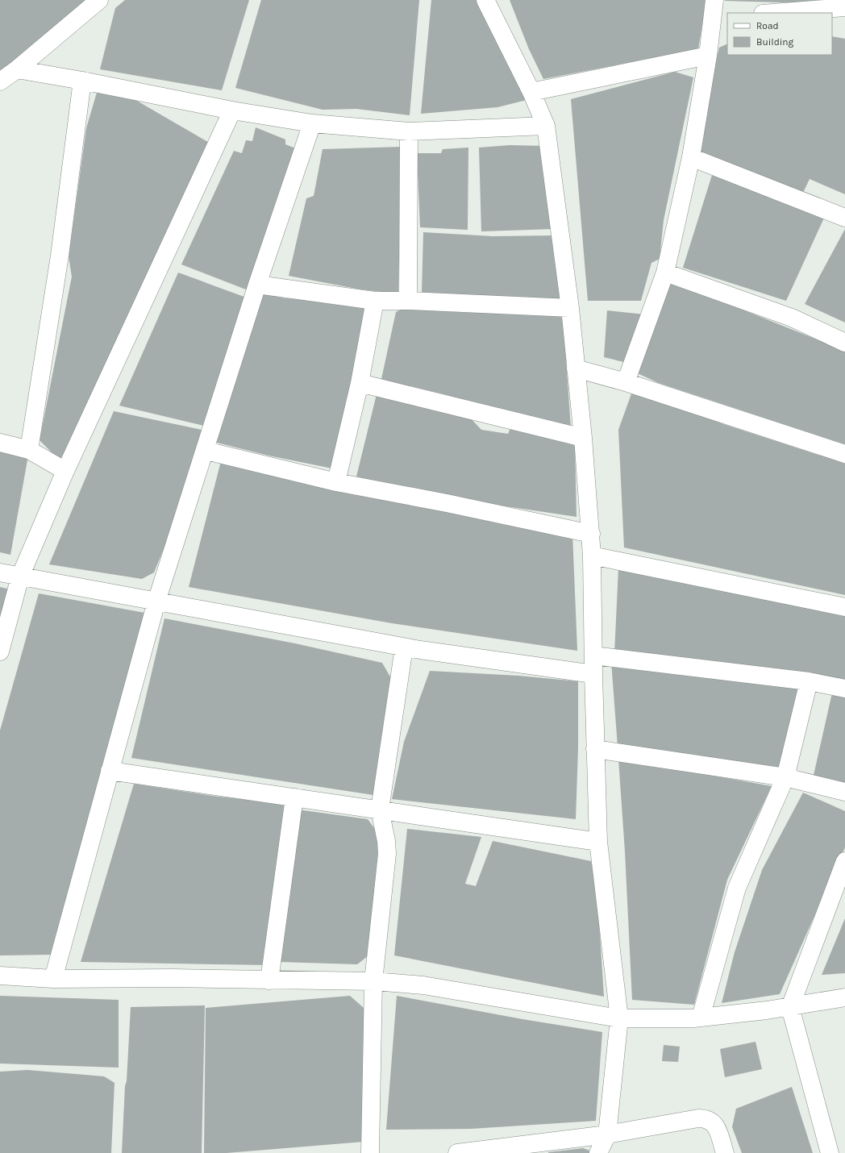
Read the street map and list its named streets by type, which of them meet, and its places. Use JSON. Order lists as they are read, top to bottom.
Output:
{
  "legend": ["Road", "Building"]
}
